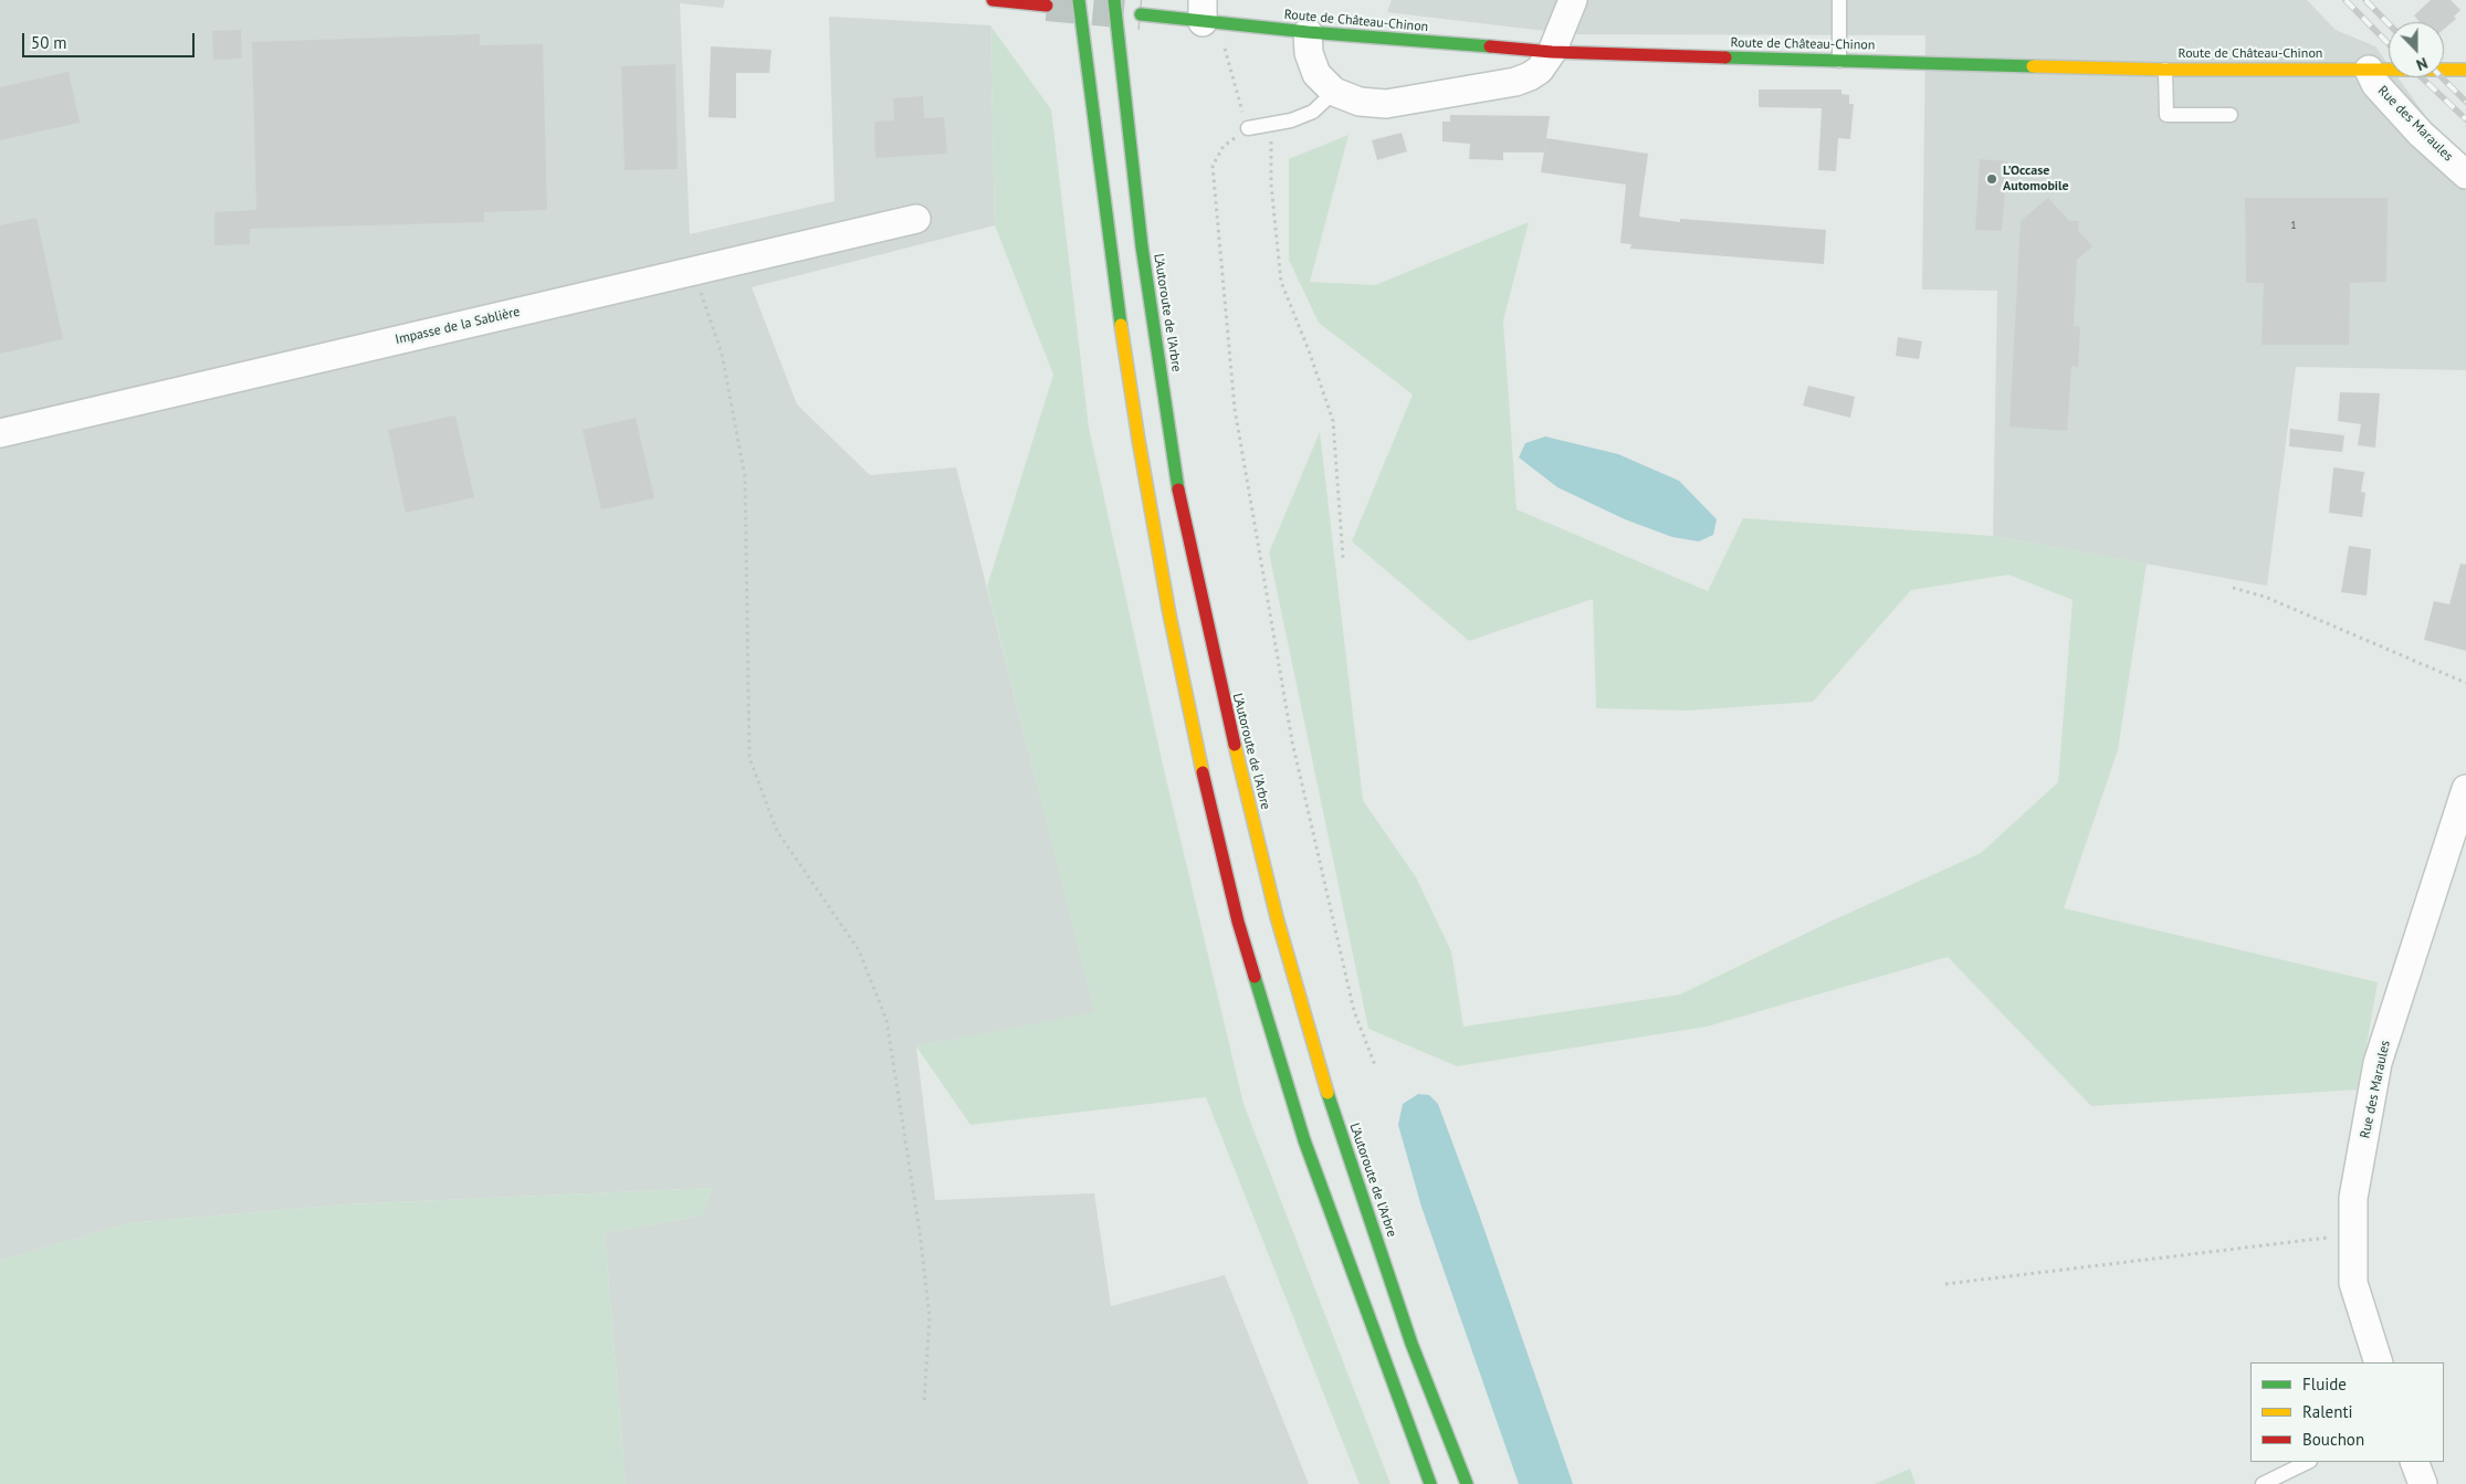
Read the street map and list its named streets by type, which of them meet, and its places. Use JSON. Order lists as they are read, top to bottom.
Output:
{
  "streets": {
    "main road": ["Route de Château-Chinon", "L'Autoroute de l'Arbre"],
    "street": ["Rue des Maraules", "Impasse de la Sablière"]
  },
  "crossings": [
    ["Route de Château-Chinon", "Rue des Maraules"]
  ],
  "places": ["L'Occase Automobile"],
  "house_numbers": ["1"],
  "legend": ["Fluide", "Ralenti", "Bouchon"],
  "scale_bar": "50 m",
  "north": "bottom"
}
